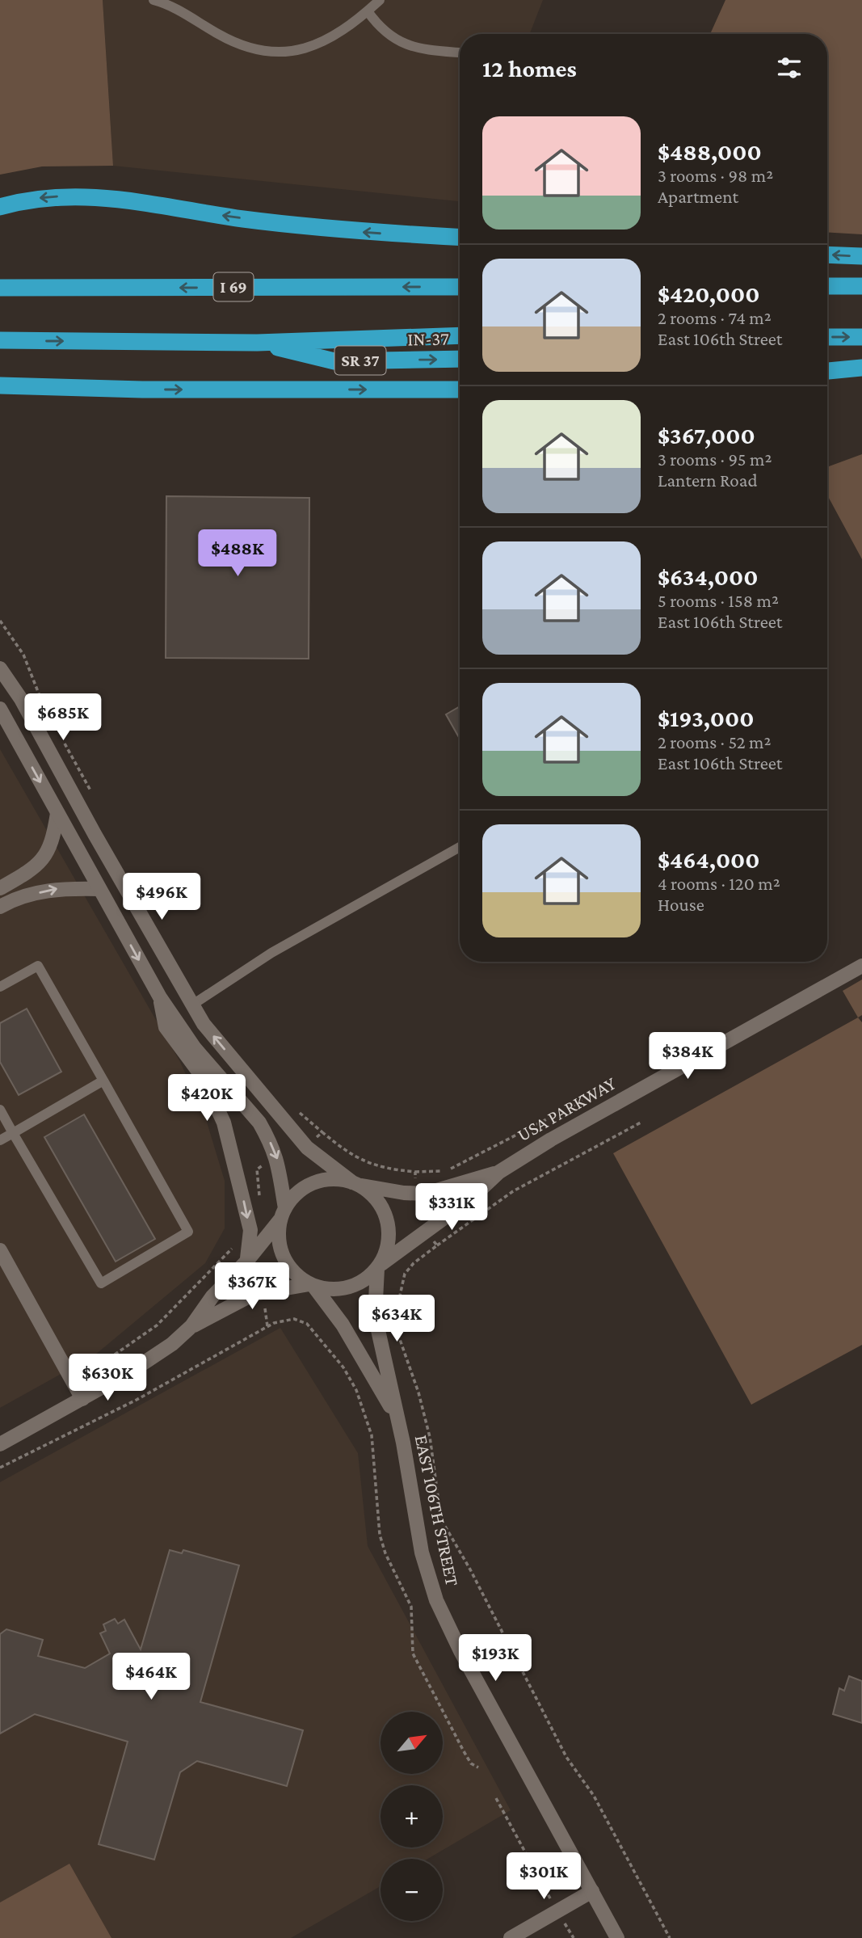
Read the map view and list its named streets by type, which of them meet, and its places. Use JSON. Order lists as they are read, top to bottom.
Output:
{
  "streets": {
    "highway": ["I 69", "IN-37", "SR 37"],
    "main road": ["USA PARKWAY", "EAST 106TH STREET"]
  },
  "crossings": [
    ["USA PARKWAY", "EAST 106TH STREET"]
  ],
  "north": "top right",
  "page": {
    "heading": "12 homes",
    "list": [
      {
        "name": "$488,000",
        "note": "3 rooms · 98 m² · Apartment"
      },
      {
        "name": "$420,000",
        "note": "2 rooms · 74 m² · East 106th Street"
      },
      {
        "name": "$367,000",
        "note": "3 rooms · 95 m² · Lantern Road"
      },
      {
        "name": "$634,000",
        "note": "5 rooms · 158 m² · East 106th Street"
      },
      {
        "name": "$193,000",
        "note": "2 rooms · 52 m² · East 106th Street"
      },
      {
        "name": "$464,000",
        "note": "4 rooms · 120 m² · House"
      }
    ],
    "price": [
      "$488K",
      "$685K",
      "$496K",
      "$384K",
      "$420K",
      "$331K",
      "$367K",
      "$634K",
      "$630K",
      "$193K",
      "$464K",
      "$301K"
    ],
    "map_buttons": ["+", "−"]
  }
}
